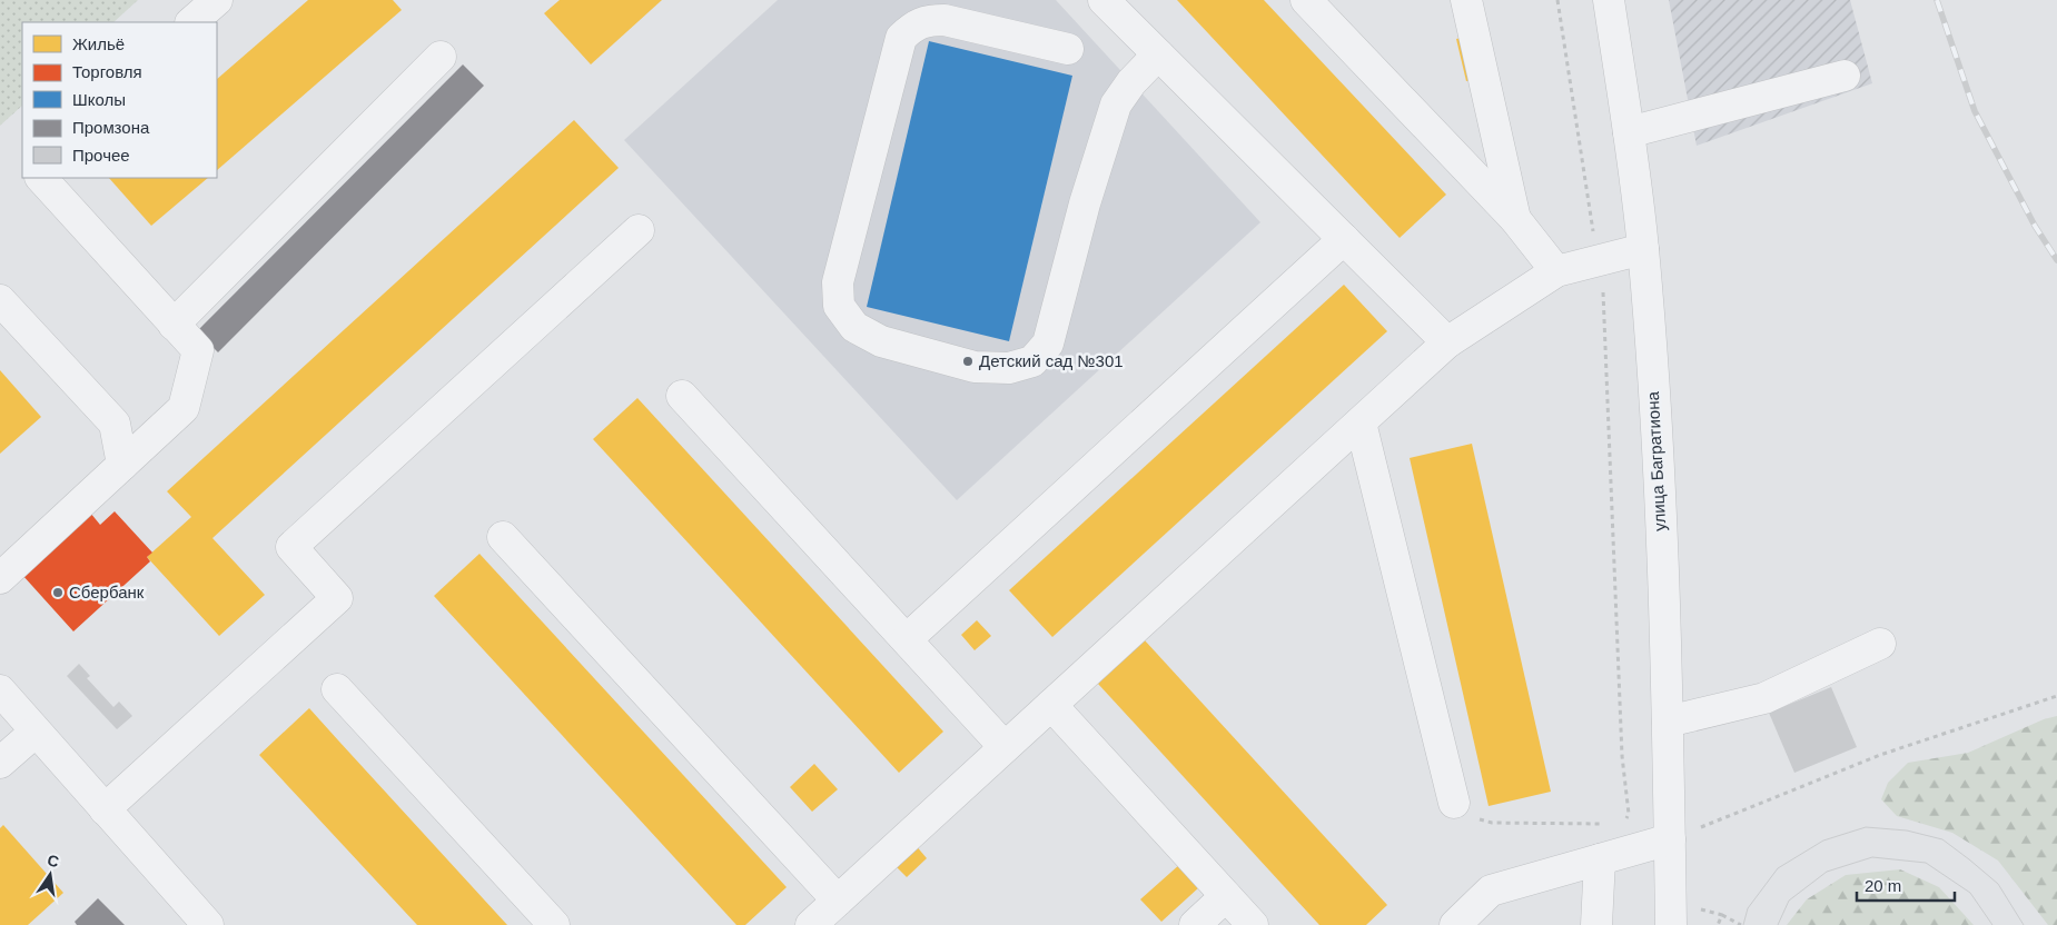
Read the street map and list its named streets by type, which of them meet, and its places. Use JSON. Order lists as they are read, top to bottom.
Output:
{
  "streets": {
    "street": ["улица Багратиона"]
  },
  "places": ["Детский сад №301", "Сбербанк"],
  "legend": [
    "Жильё",
    "Торговля",
    "Школы",
    "Промзона",
    "Прочее"
  ],
  "scale_bar": "20 m",
  "north": "top"
}
